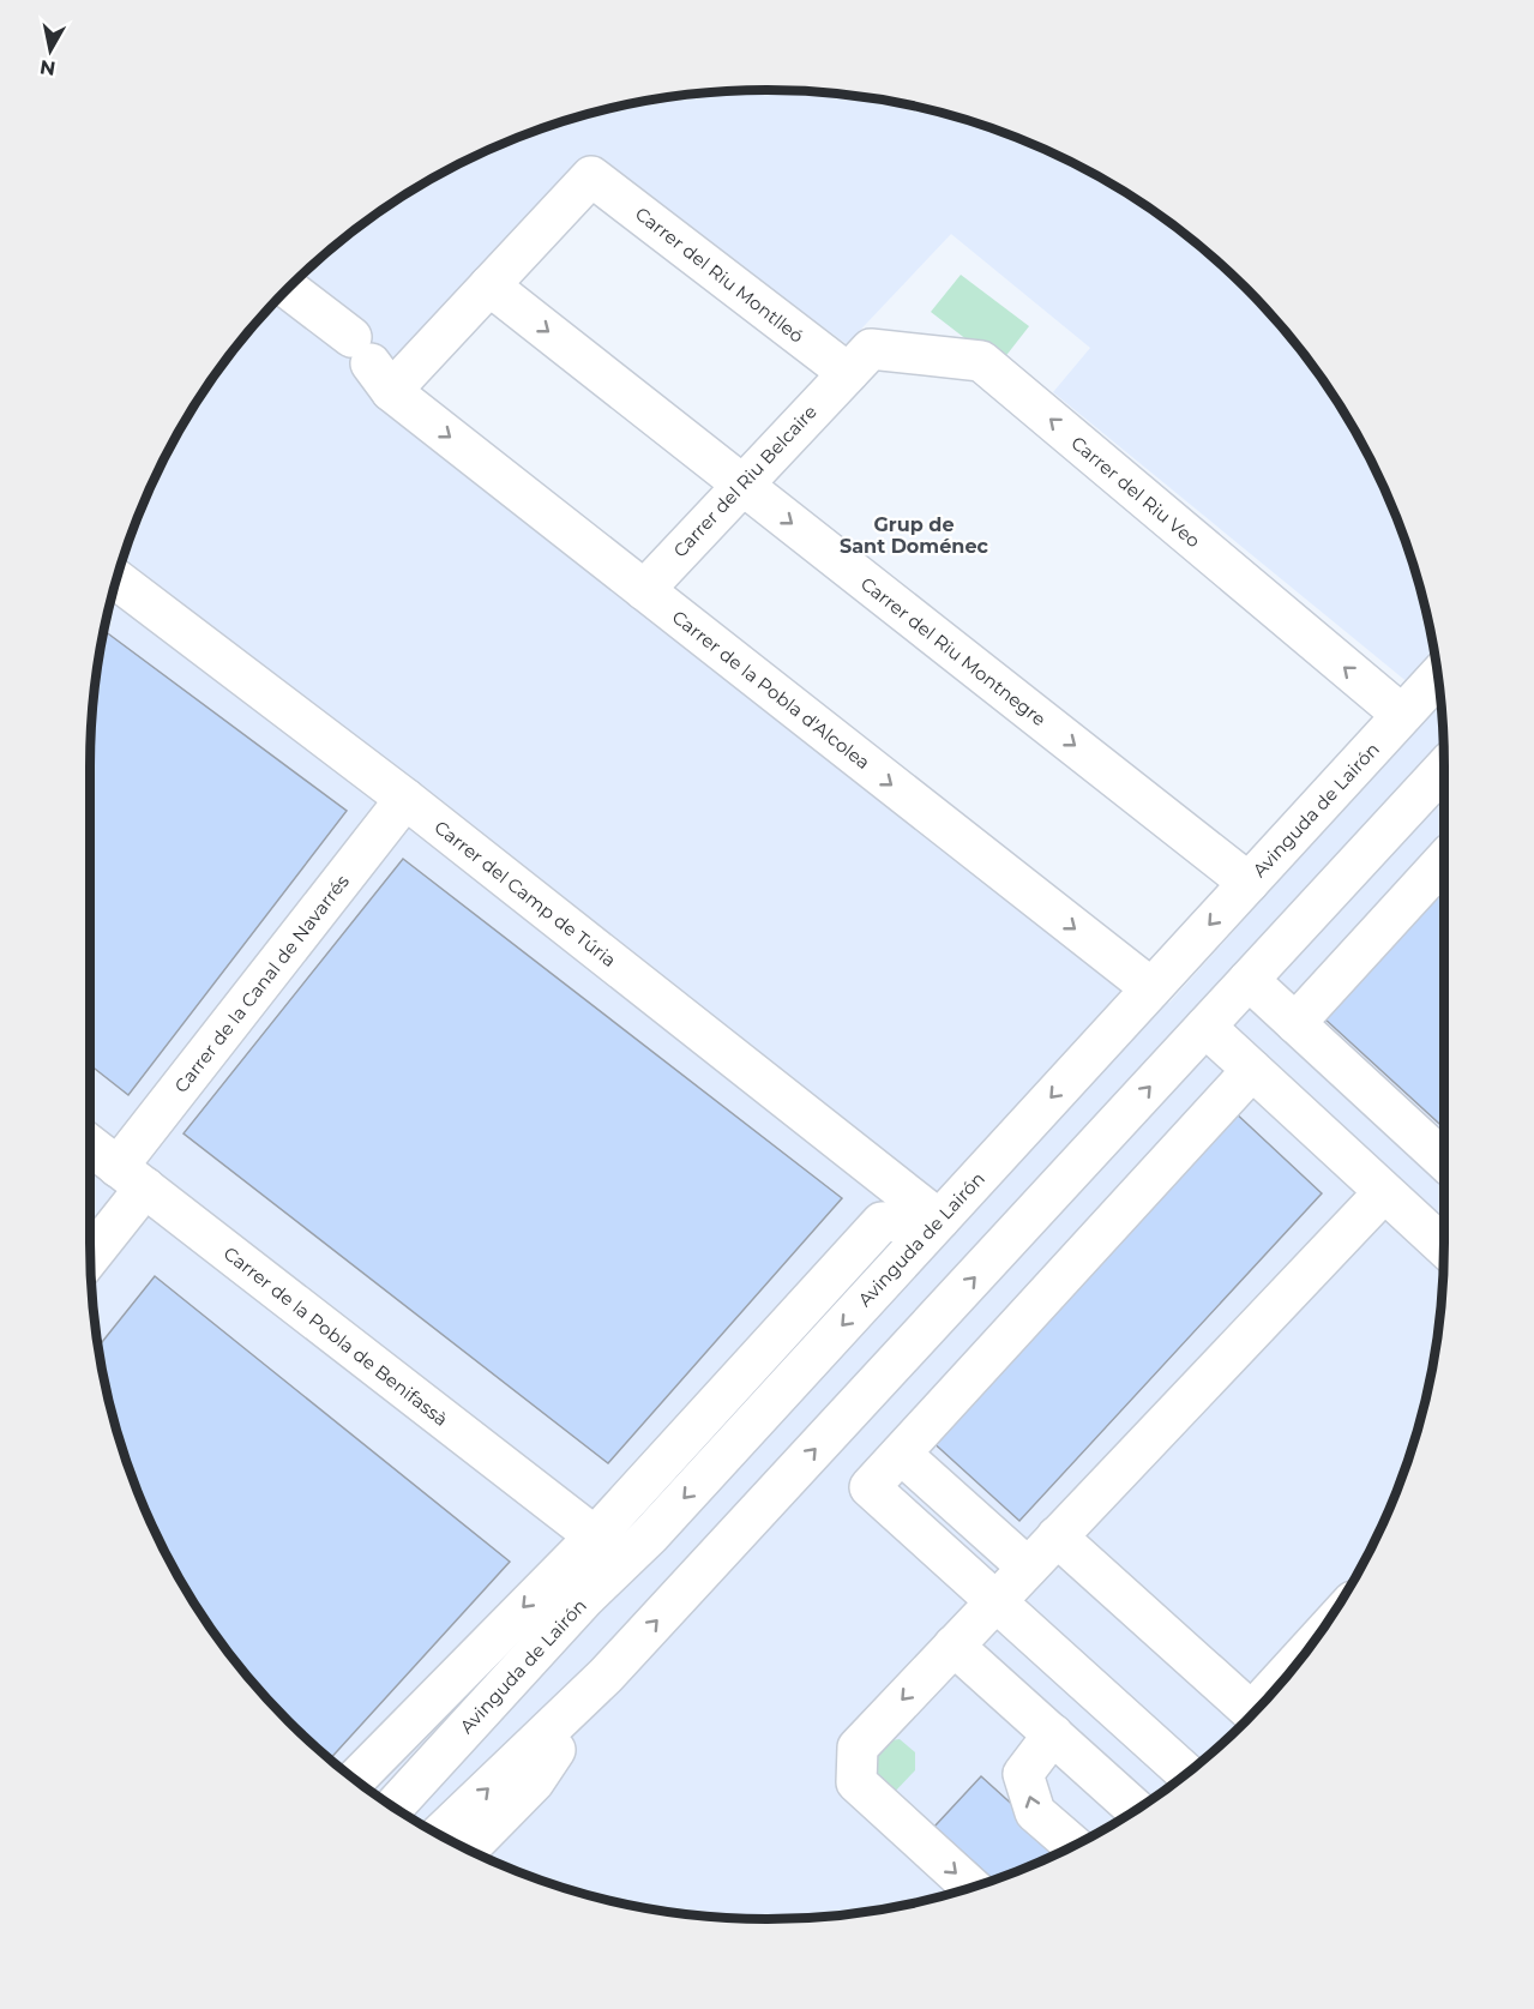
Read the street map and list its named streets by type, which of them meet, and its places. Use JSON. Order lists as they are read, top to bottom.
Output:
{
  "streets": {
    "street": [
      "Carrer del Riu Montlleó",
      "Carrer del Riu Belcaire",
      "Carrer del Riu Veo",
      "Carrer del Riu Montnegre",
      "Carrer de la Pobla d'Alcolea",
      "Avinguda de Lairón",
      "Carrer del Camp de Túria",
      "Carrer de la Canal de Navarrés",
      "Carrer de la Pobla de Benifassà"
    ]
  },
  "crossings": [
    ["Carrer del Riu Montlleó", "Carrer del Riu Belcaire"],
    ["Carrer del Riu Montlleó", "Carrer del Riu Veo"],
    ["Carrer del Riu Montlleó", "Carrer del Riu Montnegre"],
    ["Carrer del Riu Belcaire", "Carrer del Riu Veo"],
    ["Carrer del Riu Belcaire", "Carrer del Riu Montnegre"],
    ["Carrer del Riu Belcaire", "Carrer de la Pobla d'Alcolea"],
    ["Carrer del Riu Veo", "Avinguda de Lairón"],
    ["Carrer del Riu Montnegre", "Avinguda de Lairón"],
    ["Carrer de la Pobla d'Alcolea", "Avinguda de Lairón"],
    ["Avinguda de Lairón", "Carrer del Camp de Túria"],
    ["Avinguda de Lairón", "Carrer de la Pobla de Benifassà"],
    ["Carrer del Camp de Túria", "Carrer de la Canal de Navarrés"],
    ["Carrer de la Canal de Navarrés", "Carrer de la Pobla de Benifassà"]
  ],
  "one_way": ["Carrer del Riu Veo", "Carrer del Riu Montnegre", "Carrer de la Pobla d'Alcolea"],
  "districts": ["Grup de Sant Doménec"],
  "north": "bottom"
}
